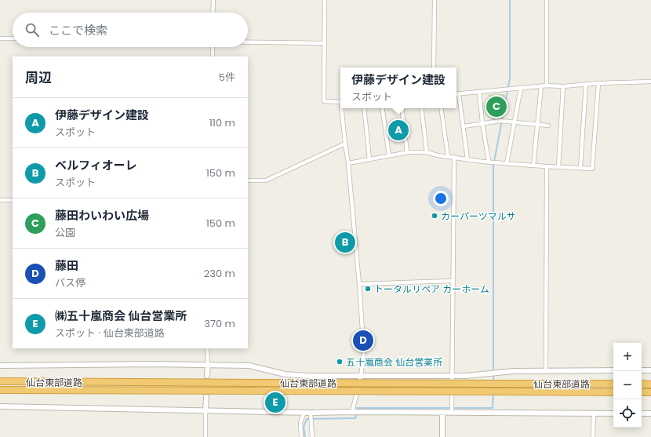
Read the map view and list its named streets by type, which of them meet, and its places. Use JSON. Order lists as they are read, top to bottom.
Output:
{
  "streets": {
    "highway": ["仙台東部道路"]
  },
  "places": ["カーパーツマルサ", "トータルリペア カーホーム", "五十嵐商会 仙台営業所"],
  "page": {
    "search": "ここで検索",
    "heading": ["周辺", "5件"],
    "popup": ["伊藤デザイン建設", "スポット"],
    "pins": [
      "C",
      "A",
      "B",
      "D",
      "E"
    ],
    "list": [
      {
        "mark": "A",
        "name": "伊藤デザイン建設",
        "note": "スポット",
        "value": "110 m"
      },
      {
        "mark": "B",
        "name": "ベルフィオーレ",
        "note": "スポット",
        "value": "150 m"
      },
      {
        "mark": "C",
        "name": "藤田わいわい広場",
        "note": "公園",
        "value": "150 m"
      },
      {
        "mark": "D",
        "name": "藤田",
        "note": "バス停",
        "value": "230 m"
      },
      {
        "mark": "E",
        "name": "㈱五十嵐商会 仙台営業所",
        "note": "スポット · 仙台東部道路",
        "value": "370 m"
      }
    ],
    "map_buttons": ["+", "−"]
  }
}
